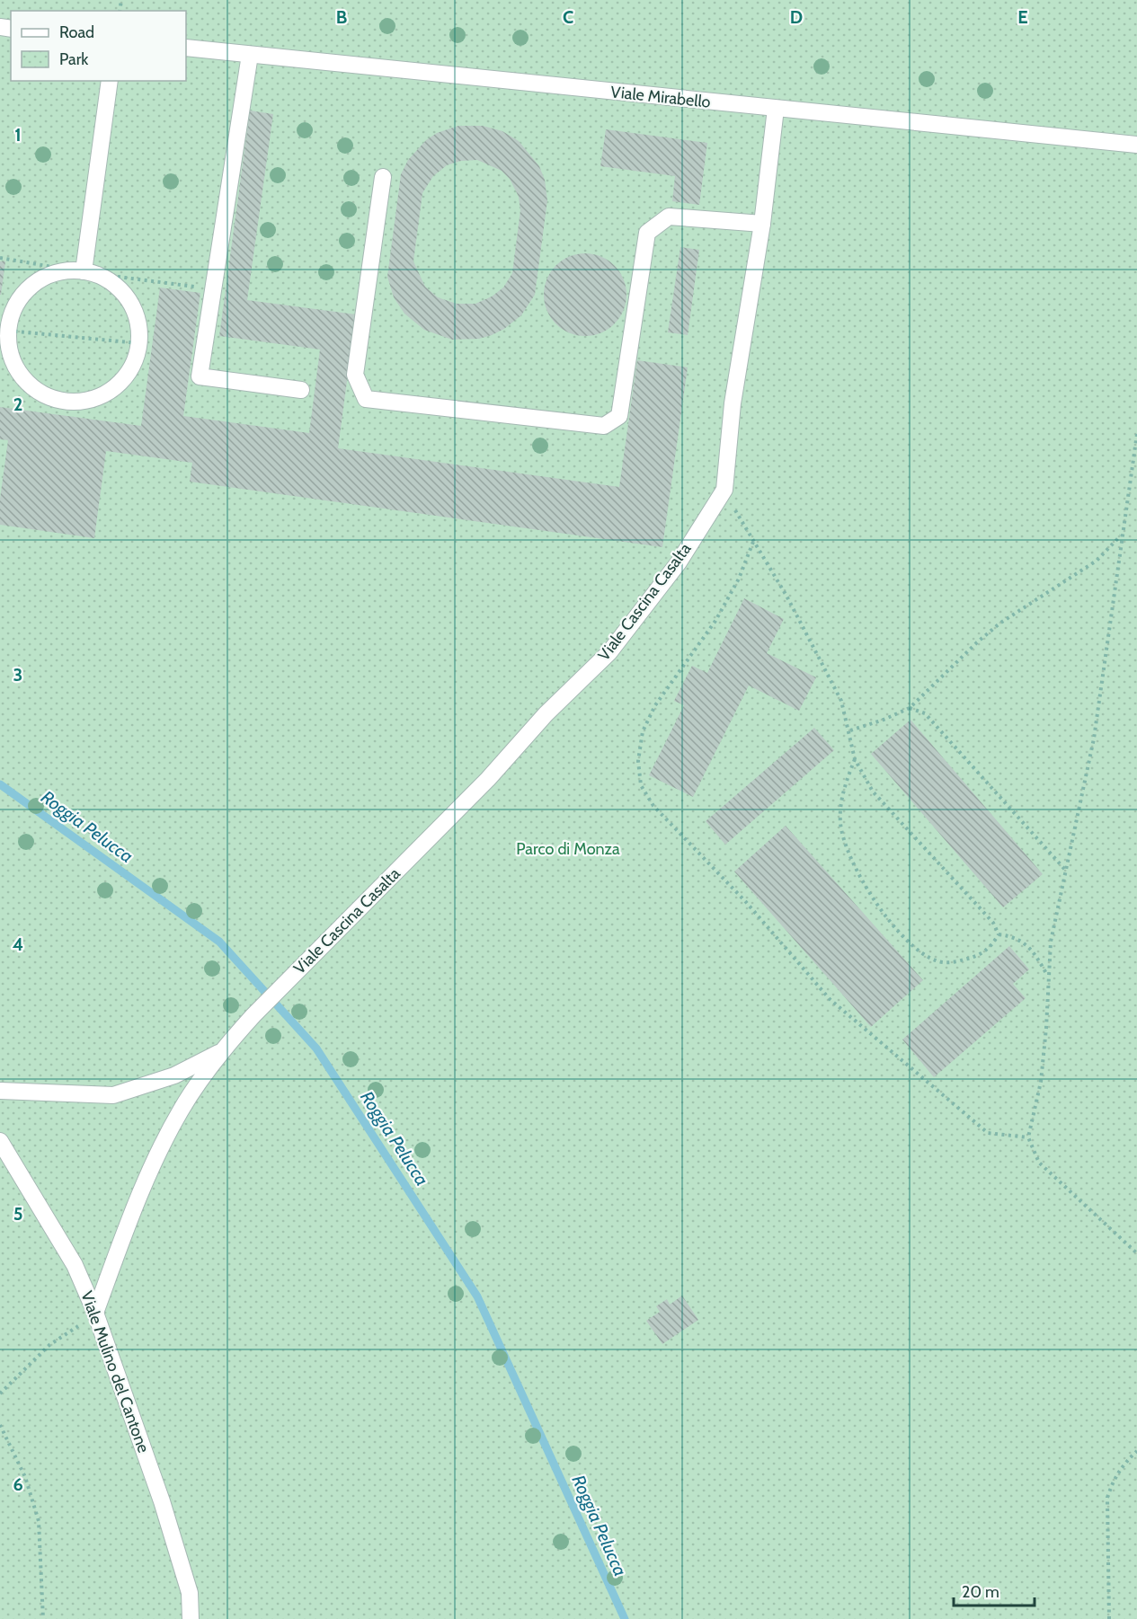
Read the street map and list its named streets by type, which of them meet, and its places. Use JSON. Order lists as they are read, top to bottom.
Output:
{
  "streets": {
    "lane": ["Viale Mirabello", "Viale Cascina Casalta", "Viale Mulino del Cantone"]
  },
  "crossings": [
    ["Viale Mirabello", "Viale Cascina Casalta"],
    ["Viale Cascina Casalta", "Viale Mulino del Cantone"]
  ],
  "water": ["Roggia Pelucca"],
  "parks": ["Parco di Monza"],
  "legend": ["Road", "Park"],
  "scale_bar": "20 m",
  "grid": {
    "columns": [
      "B",
      "C",
      "D",
      "E"
    ],
    "rows": [
      "1",
      "2",
      "3",
      "4",
      "5",
      "6"
    ]
  }
}
